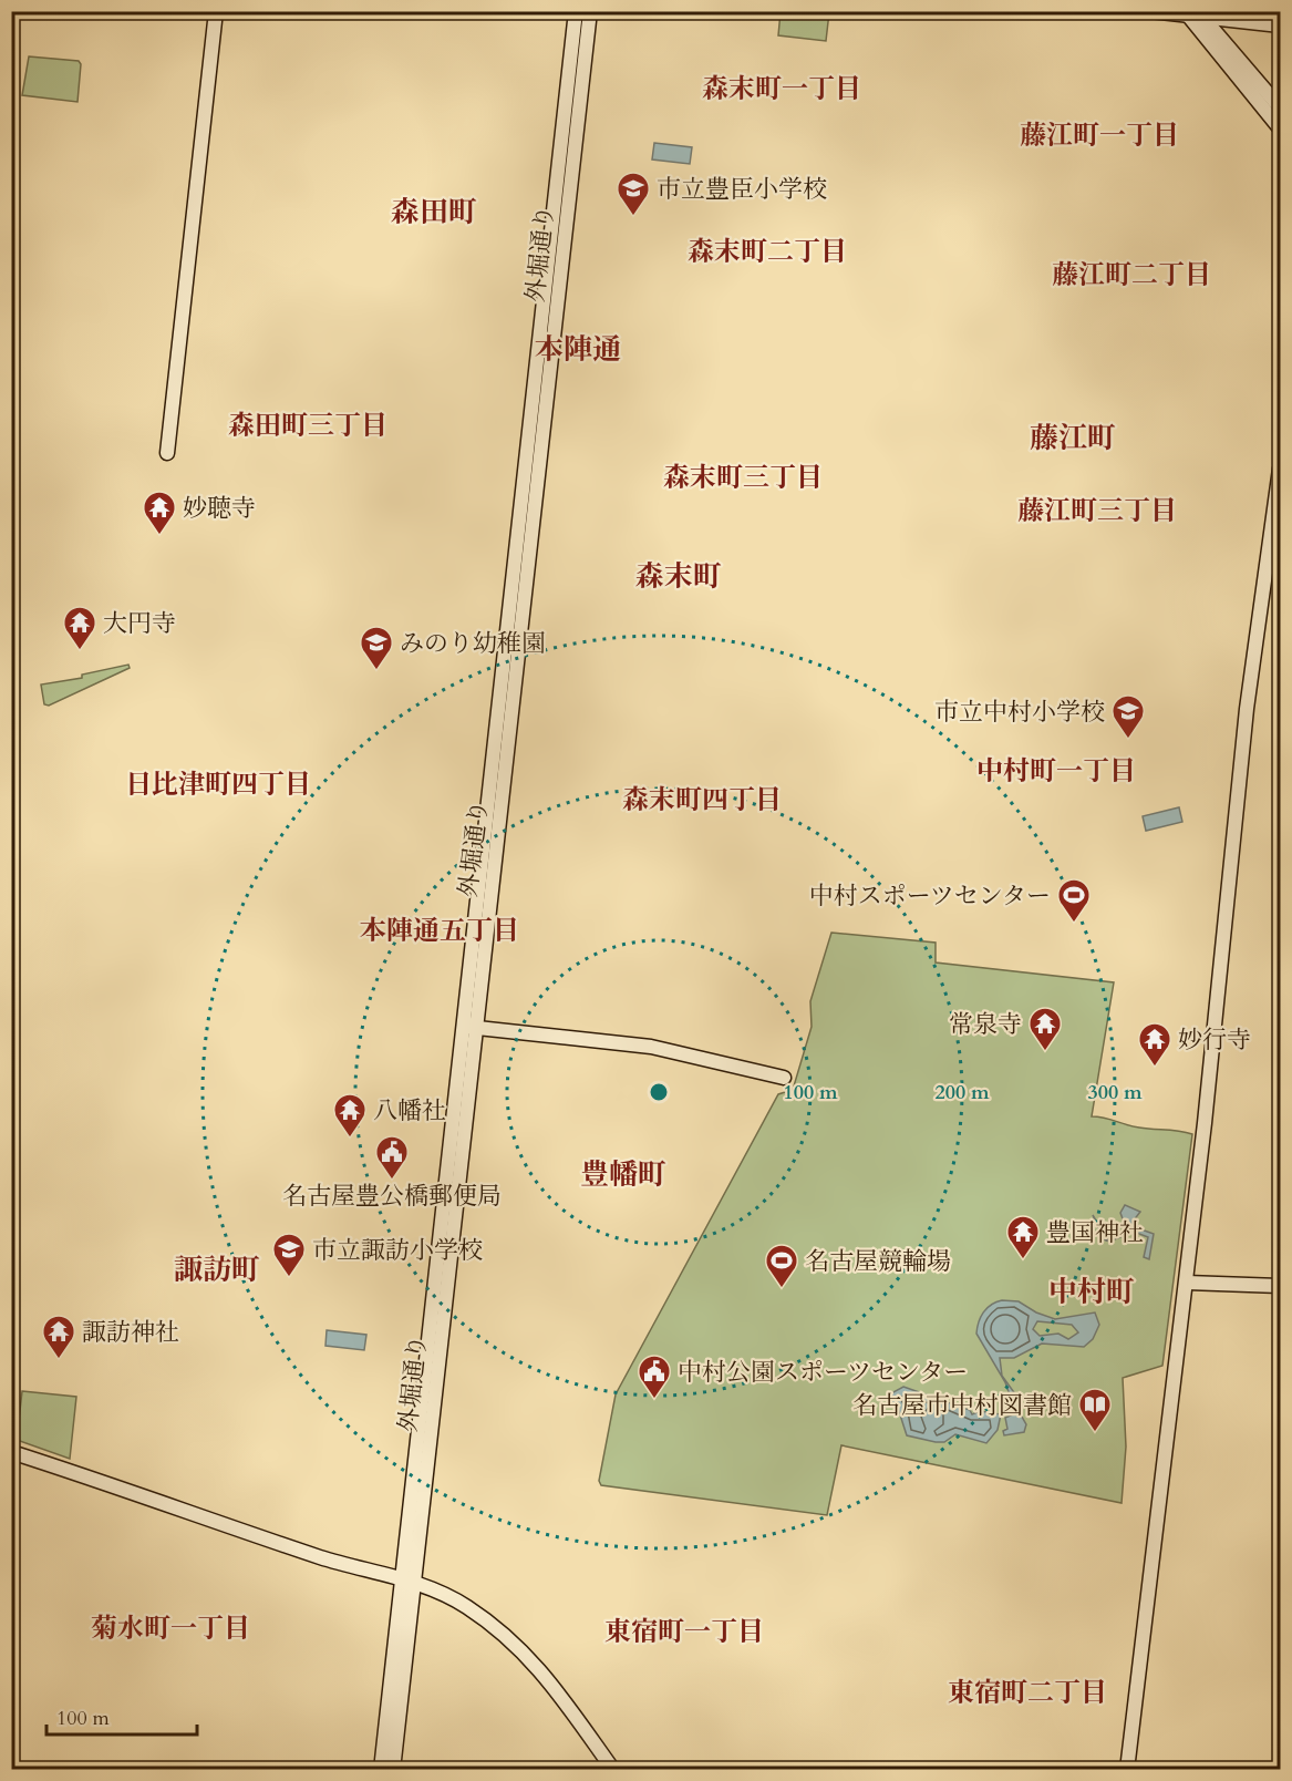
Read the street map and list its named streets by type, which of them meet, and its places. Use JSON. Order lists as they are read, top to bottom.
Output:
{
  "streets": {
    "street": ["外堀通り"]
  },
  "districts": [
    "森末町一丁目",
    "藤江町一丁目",
    "森田町",
    "森末町二丁目",
    "藤江町二丁目",
    "本陣通",
    "森田町三丁目",
    "藤江町",
    "森末町三丁目",
    "藤江町三丁目",
    "森末町",
    "中村町一丁目",
    "日比津町四丁目",
    "森末町四丁目",
    "本陣通五丁目",
    "豊幡町",
    "諏訪町",
    "中村町",
    "菊水町一丁目",
    "東宿町一丁目",
    "東宿町二丁目"
  ],
  "places": {
    "school or university": [
      "市立豊臣小学校",
      "みのり幼稚園",
      "市立中村小学校",
      "市立諏訪小学校"
    ],
    "temple": [
      "妙聴寺",
      "大円寺",
      "常泉寺",
      "妙行寺",
      "八幡社",
      "豊国神社",
      "諏訪神社"
    ],
    "sports": ["中村スポーツセンター", "名古屋競輪場"],
    "public building": ["名古屋豊公橋郵便局", "中村公園スポーツセンター"],
    "library": ["名古屋市中村図書館"]
  },
  "scale_bar": "100 m",
  "rings": ["100 m", "200 m", "300 m"]
}
